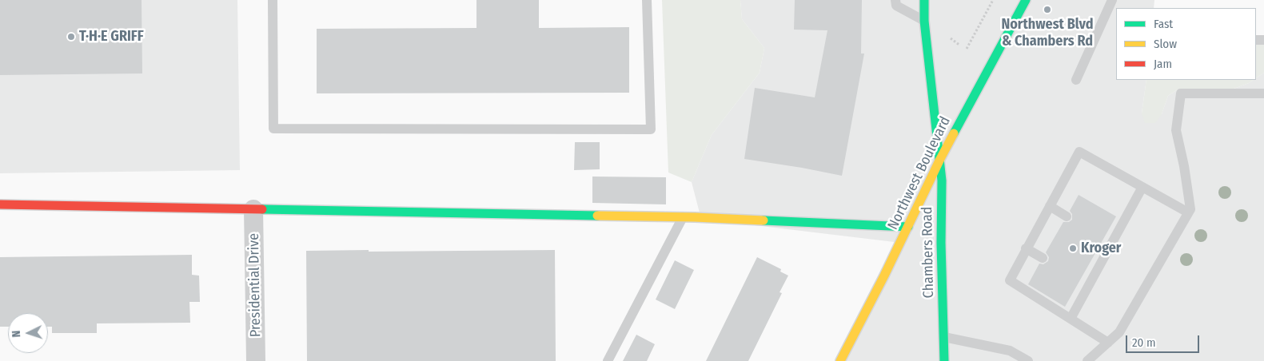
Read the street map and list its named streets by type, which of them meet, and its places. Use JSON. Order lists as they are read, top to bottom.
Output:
{
  "streets": {
    "street": ["Northwest Boulevard", "Chambers Road", "Presidential Drive"]
  },
  "crossings": [
    ["Northwest Boulevard", "Chambers Road"]
  ],
  "places": ["Northwest Blvd & Chambers Rd", "T·H·E GRIFF", "Kroger"],
  "legend": ["Fast", "Slow", "Jam"],
  "scale_bar": "20 m",
  "north": "left"
}
